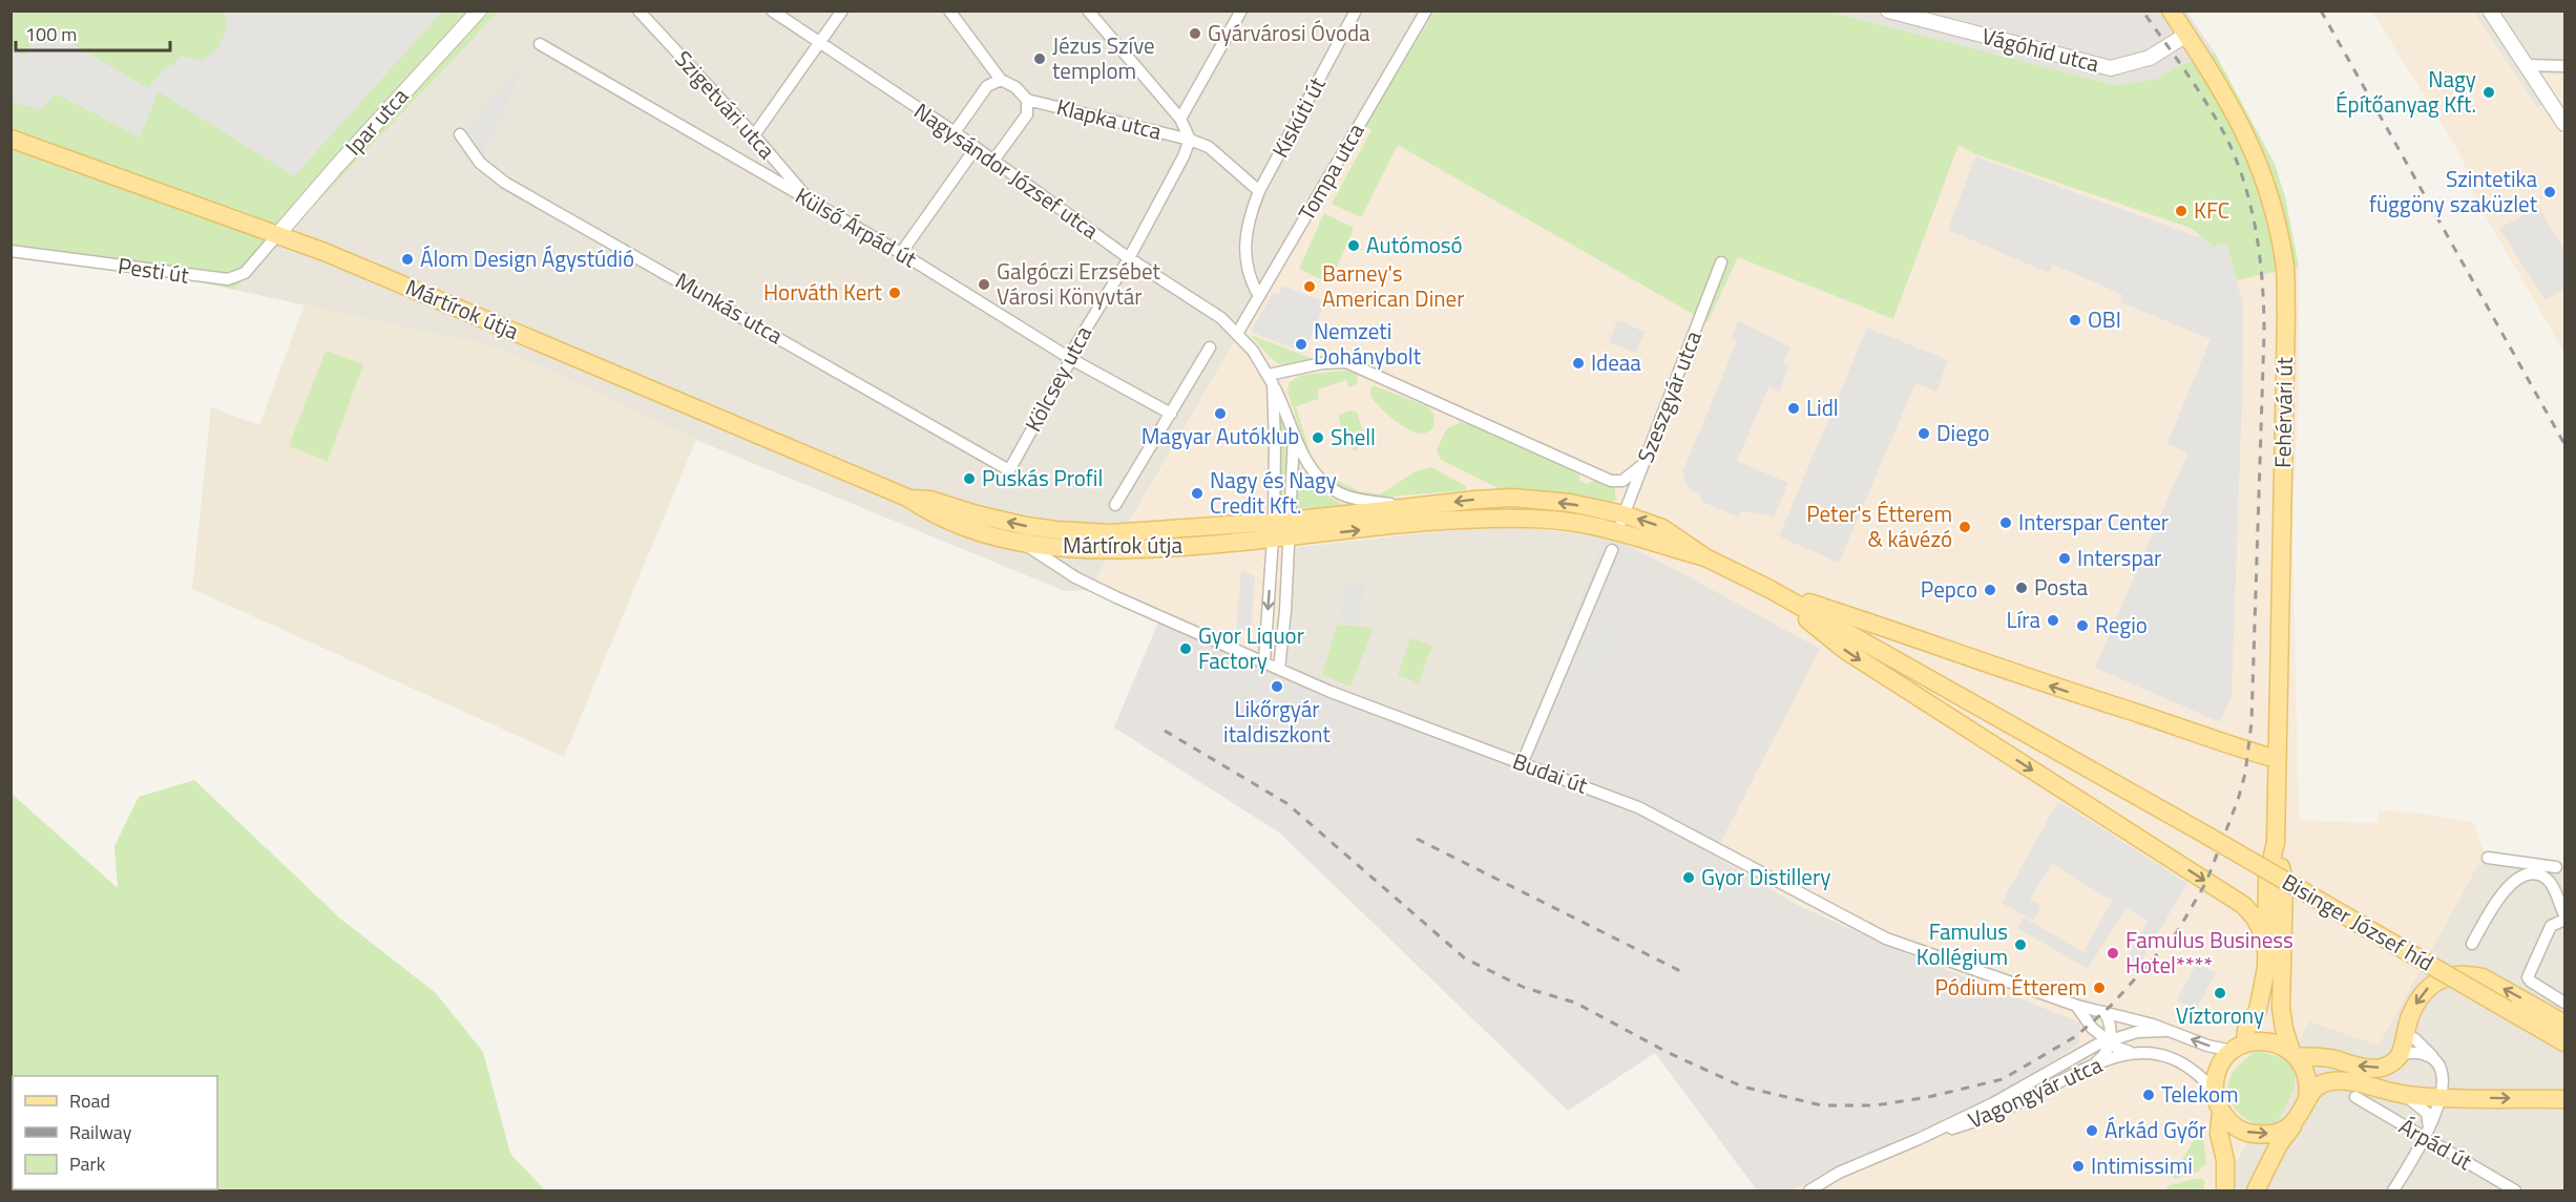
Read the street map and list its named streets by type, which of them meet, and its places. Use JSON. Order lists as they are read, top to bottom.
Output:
{
  "streets": {
    "main road": ["Mártírok útja", "Fehérvári út", "Bisinger József híd"],
    "street": [
      "Vágóhíd utca",
      "Szigetvári utca",
      "Kiskúti út",
      "Klapka utca",
      "Ipar utca",
      "Nagysándor József utca",
      "Tompa utca",
      "Külső Árpád út",
      "Pesti út",
      "Munkás utca",
      "Kölcsey utca",
      "Szeszgyár utca",
      "Budai út",
      "Vagongyár utca",
      "Árpád út"
    ]
  },
  "crossings": [
    ["Vágóhíd utca", "Fehérvári út"],
    ["Szigetvári utca", "Külső Árpád út"],
    ["Kiskúti út", "Klapka utca"],
    ["Kiskúti út", "Tompa utca"],
    ["Klapka utca", "Kölcsey utca"],
    ["Ipar utca", "Pesti út"],
    ["Ipar utca", "Mártírok útja"],
    ["Nagysándor József utca", "Tompa utca"],
    ["Nagysándor József utca", "Kölcsey utca"],
    ["Külső Árpád út", "Kölcsey utca"],
    ["Pesti út", "Mártírok útja"],
    ["Munkás utca", "Kölcsey utca"],
    ["Mártírok útja", "Budai út"],
    ["Fehérvári út", "Budai út"],
    ["Budai út", "Vagongyár utca"]
  ],
  "places": [
    "Gyárvárosi Óvoda",
    "Jézus Szíve templom",
    "Nagy Építőanyag Kft.",
    "Szintetika függöny szaküzlet",
    "KFC",
    "Autómosó",
    "Álom Design Ágystúdió",
    "Galgóczi Erzsébet Városi Könyvtár",
    "Barney's American Diner",
    "Horváth Kert",
    "OBI",
    "Nemzeti Dohánybolt",
    "Ideaa",
    "Lidl",
    "Magyar Autóklub",
    "Diego",
    "Shell",
    "Puskás Profil",
    "Nagy és Nagy Credit Kft.",
    "Interspar Center",
    "Peter's Étterem & kávézó",
    "Interspar",
    "Posta",
    "Pepco",
    "Líra",
    "Regio",
    "Gyor Liquor Factory",
    "Likőrgyár italdiszkont",
    "Gyor Distillery",
    "Famulus Kollégium",
    "Famulus Business Hotel****",
    "Pódium Étterem",
    "Víztorony",
    "Telekom",
    "Árkád Győr",
    "Intimissimi"
  ],
  "legend": ["Road", "Railway", "Park"],
  "scale_bar": "100 m"
}
